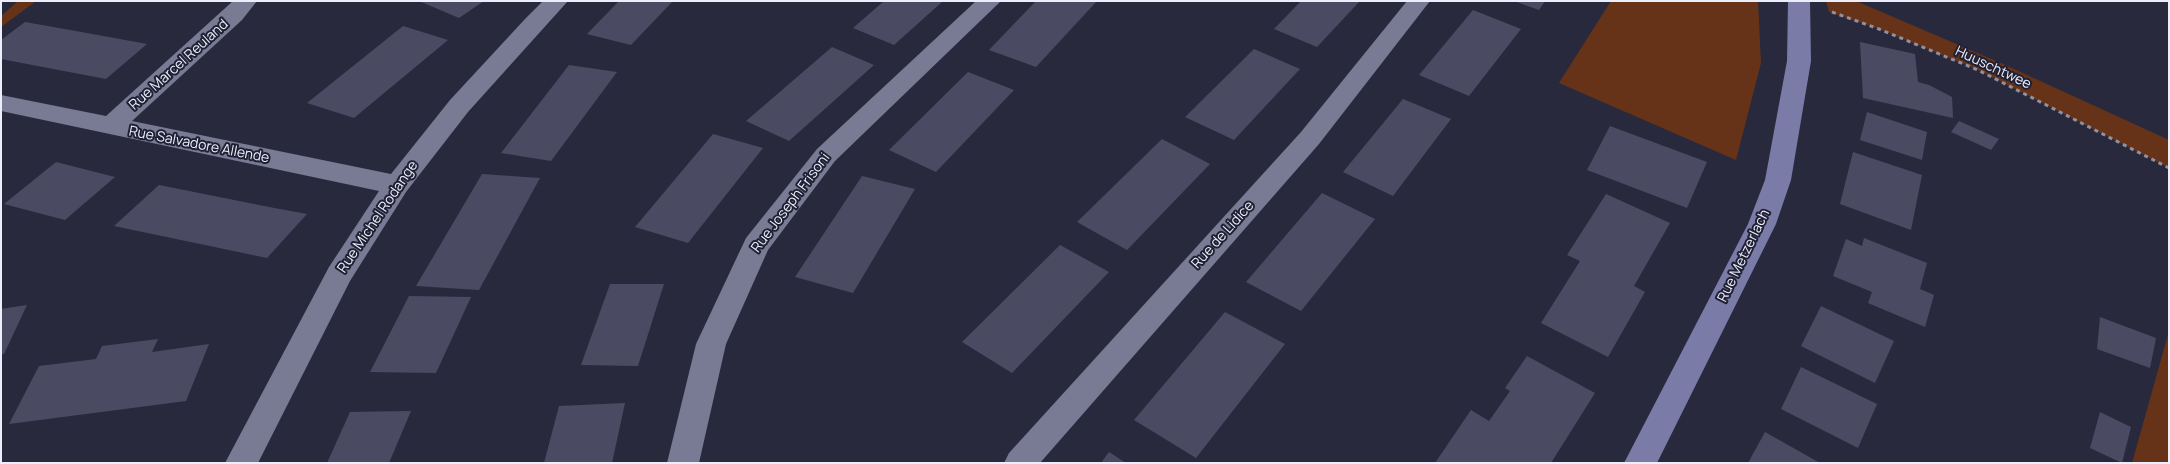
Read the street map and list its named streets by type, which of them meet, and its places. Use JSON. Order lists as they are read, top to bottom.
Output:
{
  "streets": {
    "main road": ["Rue Metzerlach"],
    "street": [
      "Rue Marcel Reuland",
      "Rue Salvadore Allende",
      "Rue Joseph Frisoni",
      "Rue Michel Rodange",
      "Rue de Lidice"
    ],
    "path": ["Huuschtwee"]
  },
  "crossings": [
    ["Rue Marcel Reuland", "Rue Salvadore Allende"],
    ["Huuschtwee", "Rue Metzerlach"],
    ["Rue Salvadore Allende", "Rue Michel Rodange"]
  ]
}
